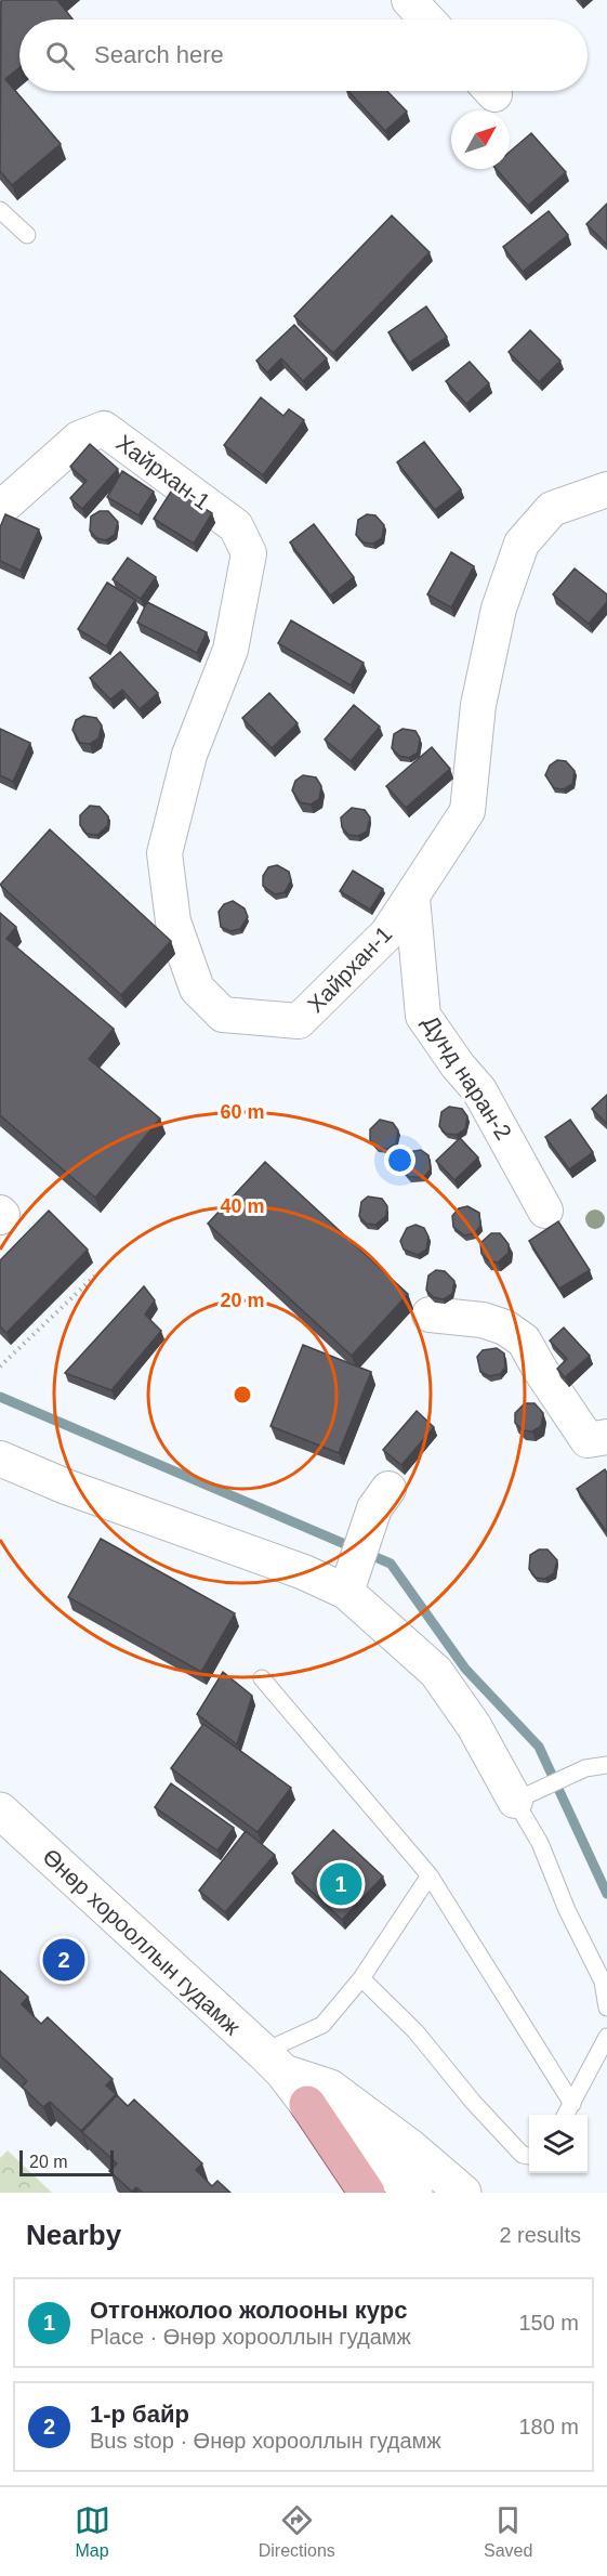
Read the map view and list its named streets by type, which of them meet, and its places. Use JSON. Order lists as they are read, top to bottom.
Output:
{
  "streets": {
    "main road": ["Өнөр хорооллын гудамж"],
    "street": ["Хайрхан-1", "Дунд наран-2"]
  },
  "crossings": [
    ["Хайрхан-1", "Дунд наран-2"]
  ],
  "scale_bar": "20 m",
  "north": "top right",
  "page": {
    "search": "Search here",
    "pins": ["1", "2"],
    "scale": "20 m",
    "heading": ["Nearby", "2 results"],
    "list": [
      {
        "mark": "1",
        "name": "Отгонжолоо жолооны курс",
        "note": "Place · Өнөр хорооллын гудамж",
        "value": "150 m"
      },
      {
        "mark": "2",
        "name": "1-р байр",
        "note": "Bus stop · Өнөр хорооллын гудамж",
        "value": "180 m"
      }
    ],
    "nav": ["Map", "Directions", "Saved"]
  },
  "rings": ["60 m", "40 m", "20 m"]
}
